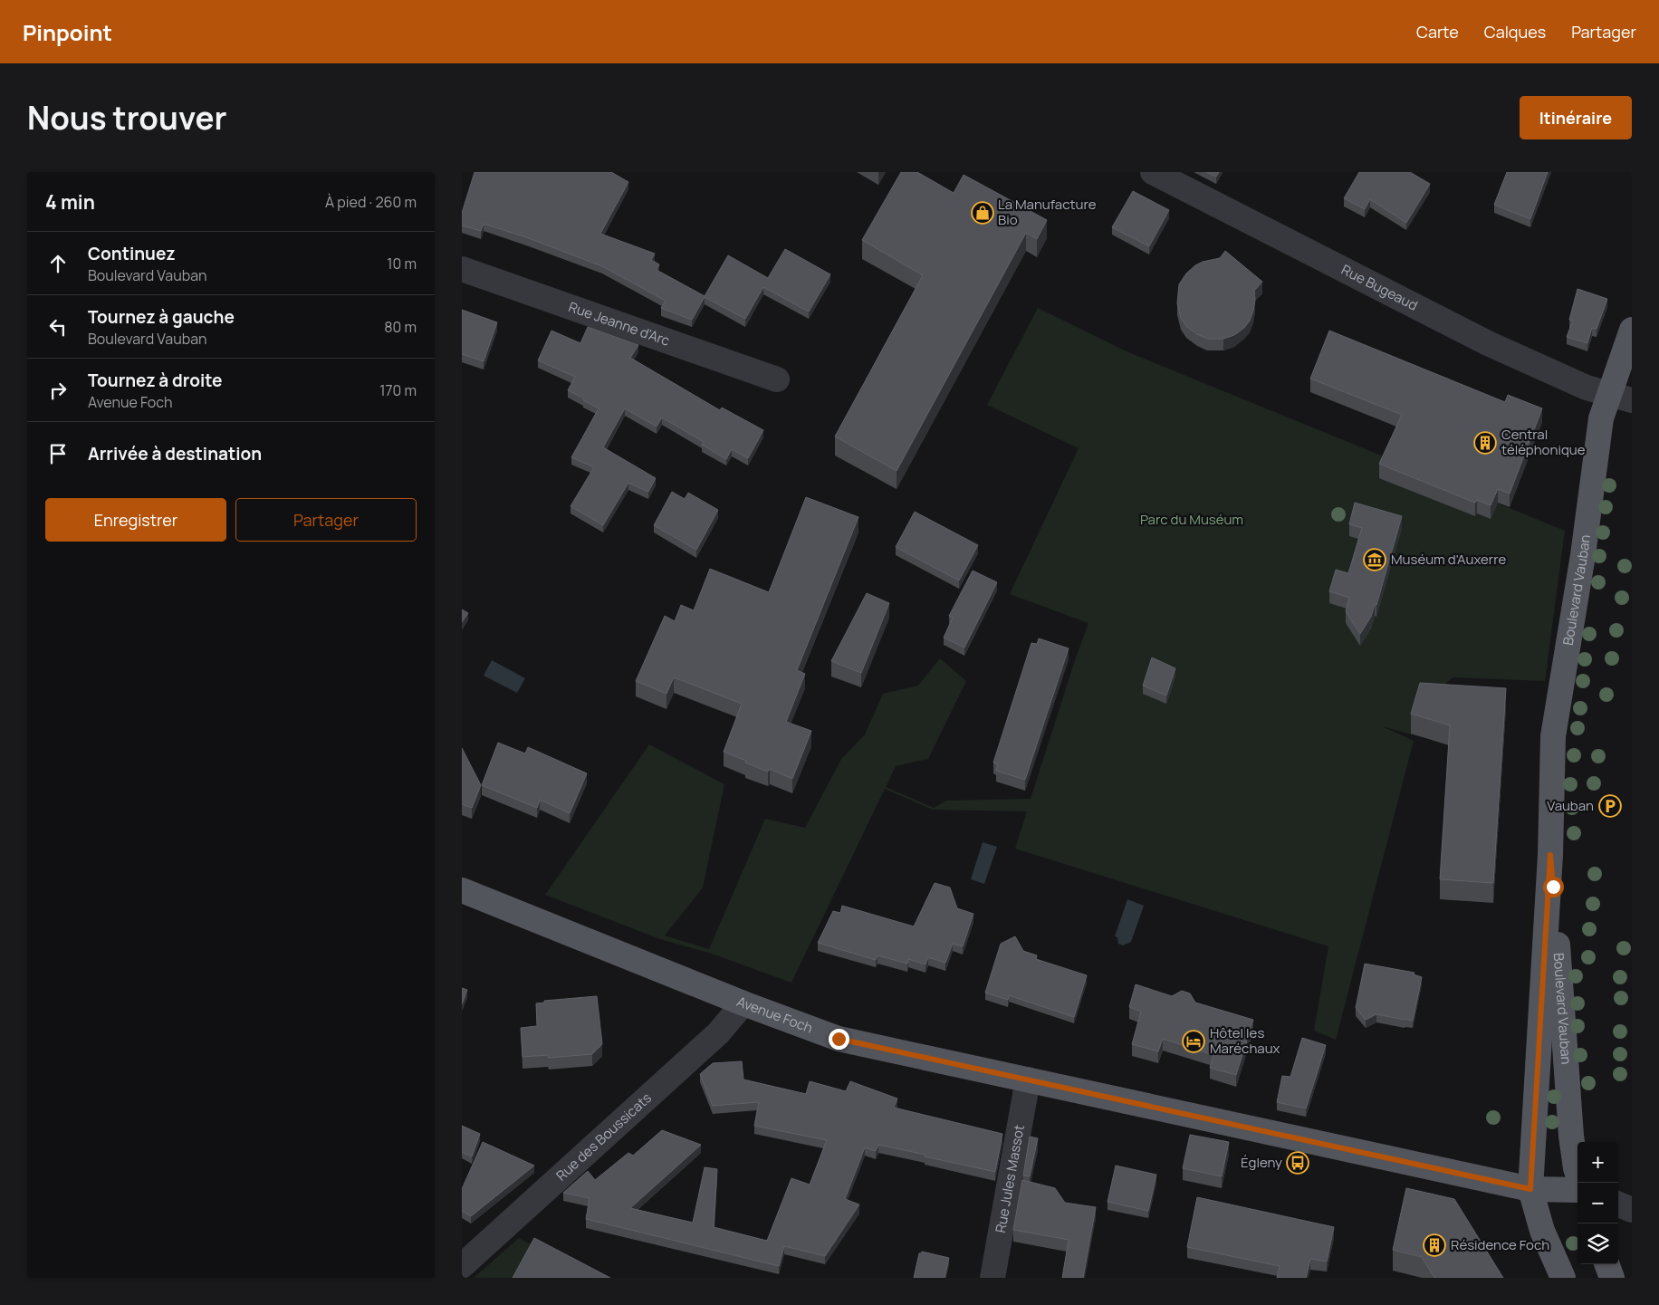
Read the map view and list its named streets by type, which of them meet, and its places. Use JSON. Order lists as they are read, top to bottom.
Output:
{
  "streets": {
    "main road": ["Boulevard Vauban", "Avenue Foch"],
    "street": [
      "Rue Bugeaud",
      "Rue Jeanne d'Arc",
      "Rue des Boussicats",
      "Rue Jules Massot"
    ]
  },
  "crossings": [
    ["Rue Bugeaud", "Boulevard Vauban"],
    ["Boulevard Vauban", "Avenue Foch"],
    ["Avenue Foch", "Rue des Boussicats"],
    ["Avenue Foch", "Rue Jules Massot"]
  ],
  "parks": ["Parc du Muséum"],
  "places": {
    "shop": ["La Manufacture Bio"],
    "building": ["Central téléphonique", "Résidence Foch"],
    "museum": ["Muséum d'Auxerre"],
    "parking": ["Vauban"],
    "hotel": ["Hôtel les Maréchaux"],
    "bus stop": ["Égleny"]
  },
  "page": {
    "header": "Pinpoint",
    "nav": ["Carte", "Calques", "Partager"],
    "title": "Nous trouver",
    "buttons": [
      "Itinéraire",
      ["Enregistrer", "Partager"]
    ],
    "heading": ["4 min", "À pied · 260 m"],
    "list": [
      ["Continuez", "Boulevard Vauban", "10 m"],
      ["Tournez à gauche", "Boulevard Vauban", "80 m"],
      ["Tournez à droite", "Avenue Foch", "170 m"],
      "Arrivée à destination"
    ],
    "map_buttons": ["+", "−"]
  }
}
